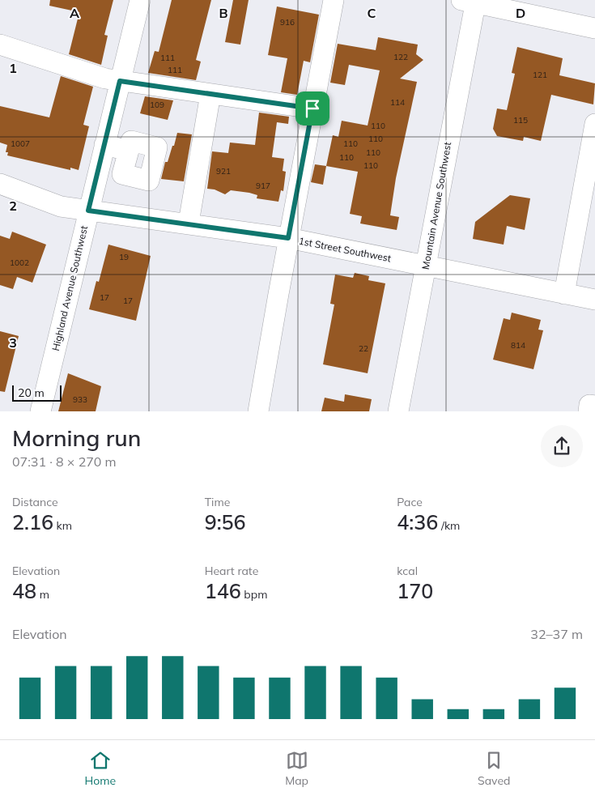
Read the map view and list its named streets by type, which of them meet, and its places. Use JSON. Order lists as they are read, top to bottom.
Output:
{
  "streets": {
    "street": ["Mountain Avenue Southwest", "1st Street Southwest", "Highland Avenue Southwest"]
  },
  "crossings": [
    ["Mountain Avenue Southwest", "1st Street Southwest"],
    ["1st Street Southwest", "Highland Avenue Southwest"]
  ],
  "house_numbers": [
    "916",
    "122",
    "111",
    "111",
    "121",
    "114",
    "109",
    "115",
    "110",
    "110",
    "1007",
    "110",
    "110",
    "110",
    "110",
    "921",
    "917",
    "19",
    "1002",
    "17",
    "17",
    "814",
    "22",
    "933"
  ],
  "scale_bar": "20 m",
  "page": {
    "scale": "20 m",
    "heading": ["Morning run", "07:31 · 8 × 270 m"],
    "stats": [
      ["Distance", "2.16 km"],
      ["Time", "9:56"],
      ["Pace", "4:36 /km"],
      ["Elevation", "48 m"],
      ["Heart rate", "146 bpm"],
      ["kcal", "170"]
    ],
    "chart": ["Elevation", "32–37 m"],
    "tabs": ["Home", "Map", "Saved"]
  },
  "grid": {
    "columns": [
      "A",
      "B",
      "C",
      "D"
    ],
    "rows": ["1", "2", "3"]
  }
}
